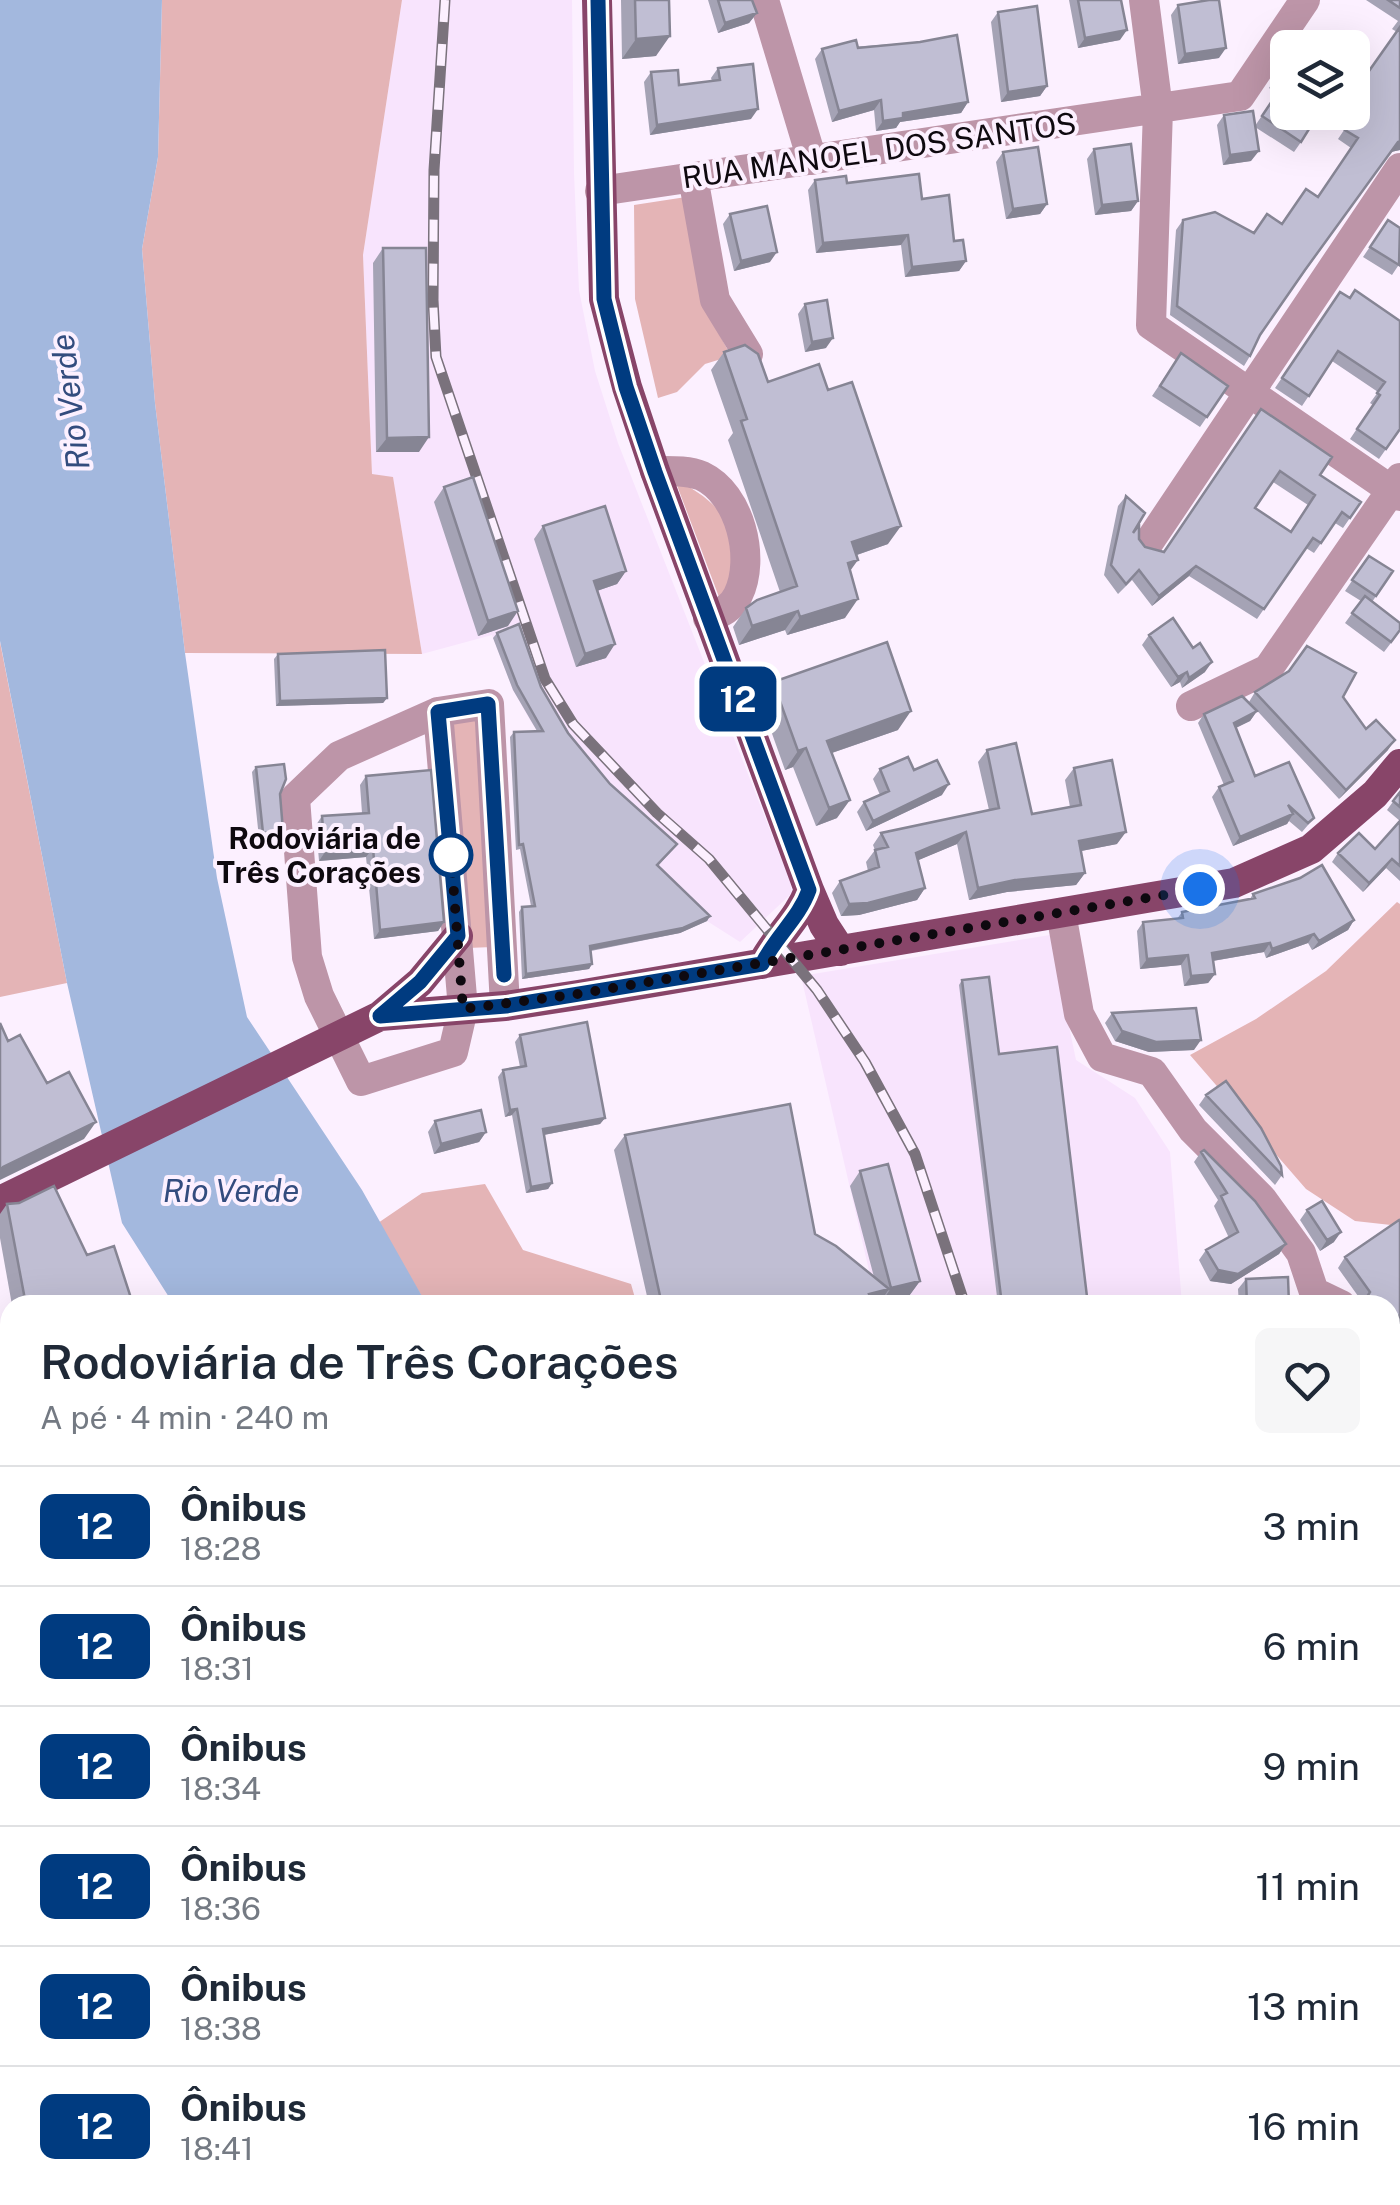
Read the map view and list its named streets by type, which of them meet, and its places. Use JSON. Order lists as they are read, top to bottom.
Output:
{
  "streets": {
    "street": ["RUA MANOEL DOS SANTOS"]
  },
  "water": ["Rio Verde"],
  "places": ["Rodoviária de Três Corações"],
  "lines": ["bus line 12"],
  "page": {
    "on_map": "12",
    "heading": ["Rodoviária de Três Corações", "A pé · 4 min · 240 m"],
    "list": [
      {
        "mark": "12",
        "name": "Ônibus",
        "note": "18:28",
        "value": "3 min"
      },
      {
        "mark": "12",
        "name": "Ônibus",
        "note": "18:31",
        "value": "6 min"
      },
      {
        "mark": "12",
        "name": "Ônibus",
        "note": "18:34",
        "value": "9 min"
      },
      {
        "mark": "12",
        "name": "Ônibus",
        "note": "18:36",
        "value": "11 min"
      },
      {
        "mark": "12",
        "name": "Ônibus",
        "note": "18:38",
        "value": "13 min"
      },
      {
        "mark": "12",
        "name": "Ônibus",
        "note": "18:41",
        "value": "16 min"
      }
    ]
  }
}
